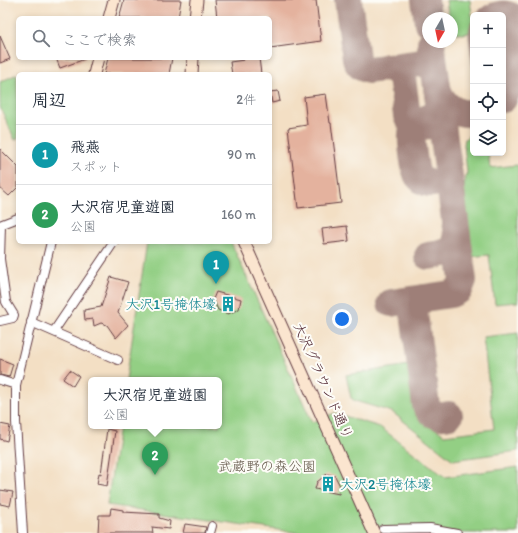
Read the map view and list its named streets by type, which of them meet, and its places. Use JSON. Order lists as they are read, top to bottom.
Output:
{
  "streets": {
    "street": ["大沢グラウンド通り"]
  },
  "parks": ["武蔵野の森公園"],
  "places": {
    "building": ["大沢1号掩体壕", "大沢2号掩体壕"]
  },
  "north": "bottom",
  "page": {
    "map_buttons": ["+", "−"],
    "search": "ここで検索",
    "heading": ["周辺", "2件"],
    "list": [
      {
        "mark": "1",
        "name": "飛燕",
        "note": "スポット",
        "value": "90 m"
      },
      {
        "mark": "2",
        "name": "大沢宿児童遊園",
        "note": "公園",
        "value": "160 m"
      }
    ],
    "pins": ["1", "2"],
    "popup": ["大沢宿児童遊園", "公園"]
  }
}
